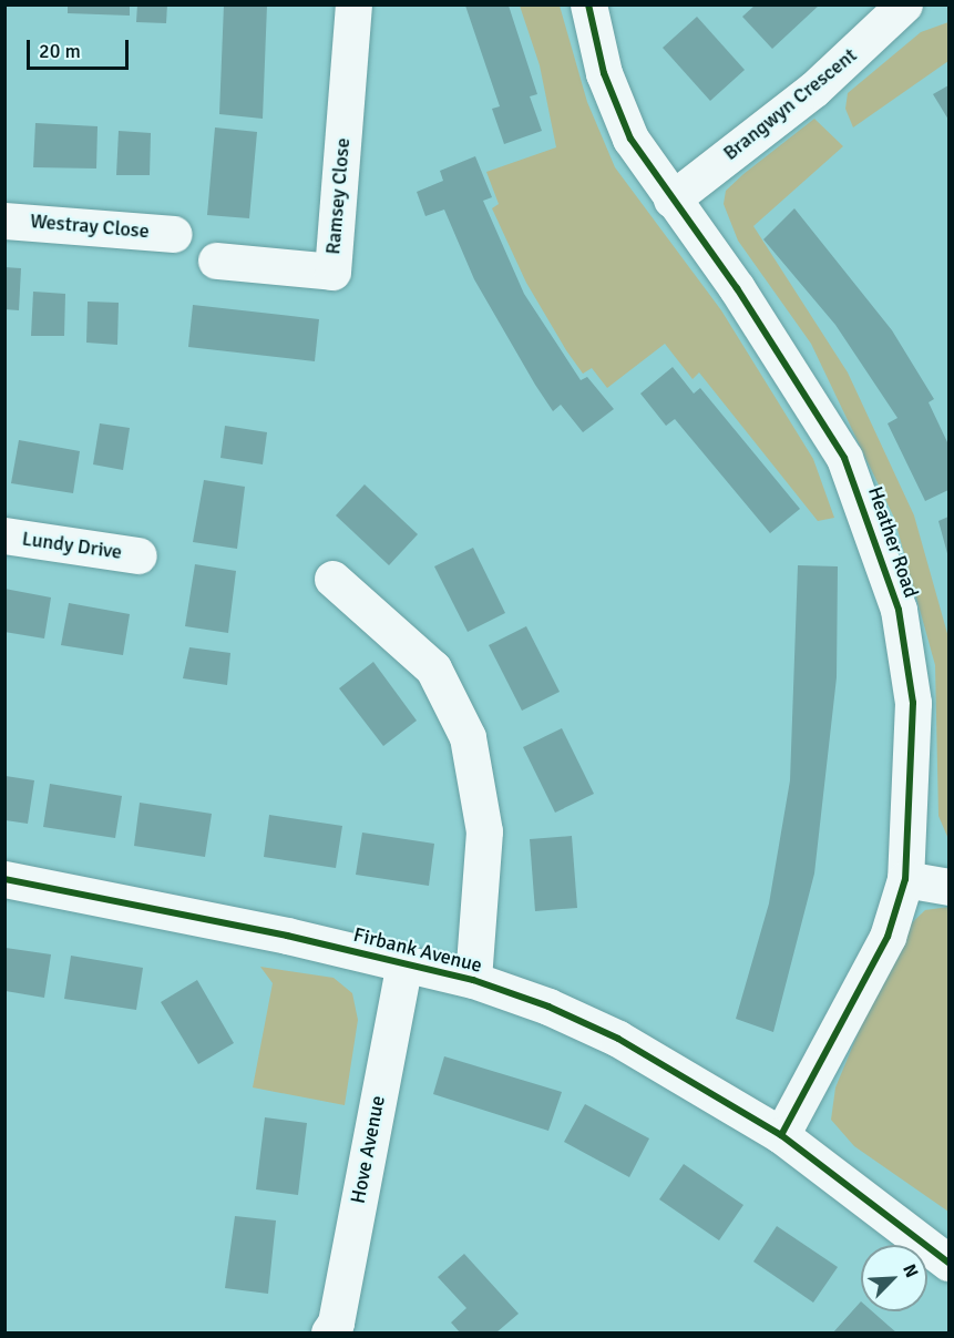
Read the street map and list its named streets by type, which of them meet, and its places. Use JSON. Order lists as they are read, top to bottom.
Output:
{
  "streets": {
    "street": [
      "Brangwyn Crescent",
      "Ramsey Close",
      "Westray Close",
      "Heather Road",
      "Lundy Drive",
      "Firbank Avenue",
      "Hove Avenue"
    ]
  },
  "crossings": [
    ["Brangwyn Crescent", "Heather Road"],
    ["Heather Road", "Firbank Avenue"],
    ["Firbank Avenue", "Hove Avenue"]
  ],
  "scale_bar": "20 m",
  "north": "top right"
}
